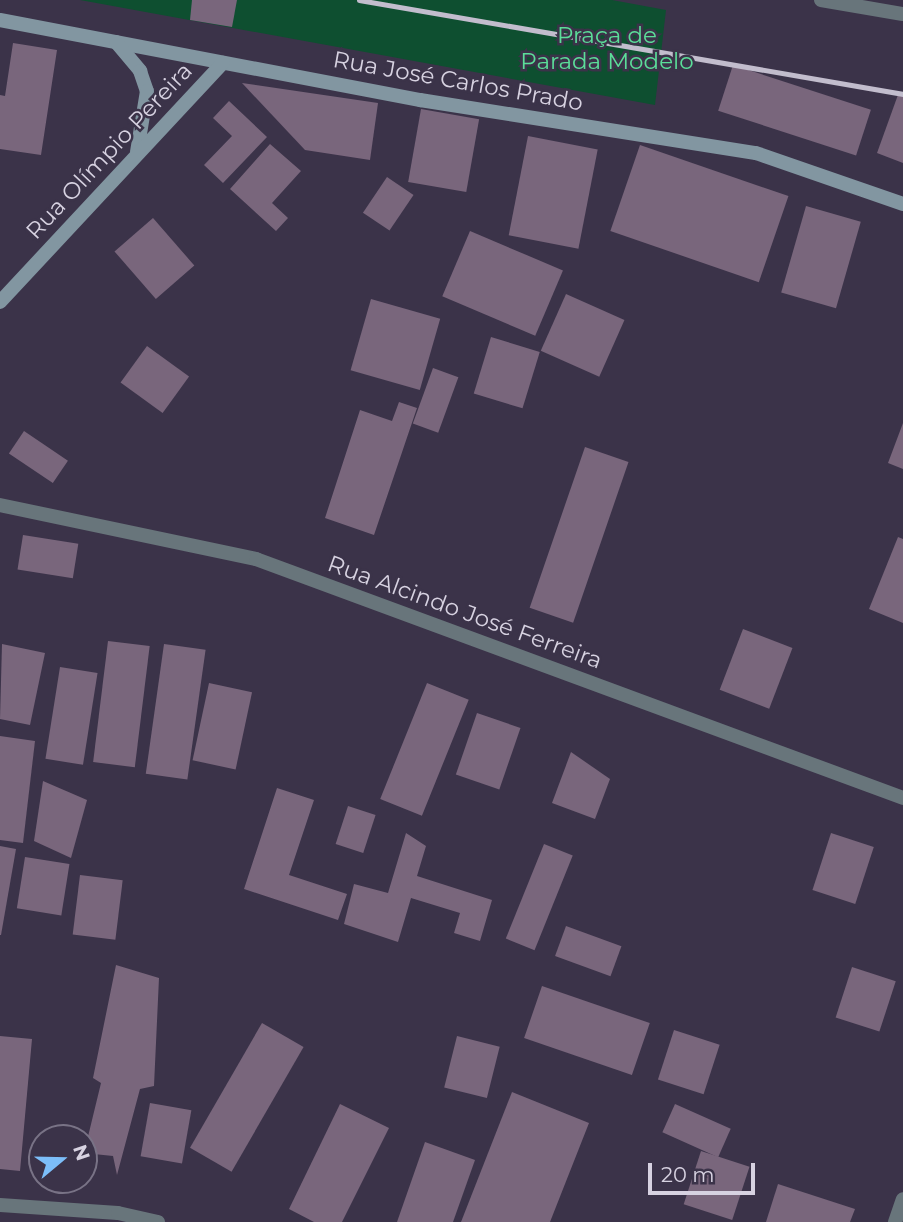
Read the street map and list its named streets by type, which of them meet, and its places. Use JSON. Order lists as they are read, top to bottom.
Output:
{
  "streets": {
    "main road": ["Rua José Carlos Prado", "Rua Olímpio Pereira"],
    "street": ["Rua Alcindo José Ferreira"]
  },
  "crossings": [
    ["Rua José Carlos Prado", "Rua Olímpio Pereira"]
  ],
  "parks": ["Praça de Parada Modelo"],
  "scale_bar": "20 m",
  "north": "right"
}
